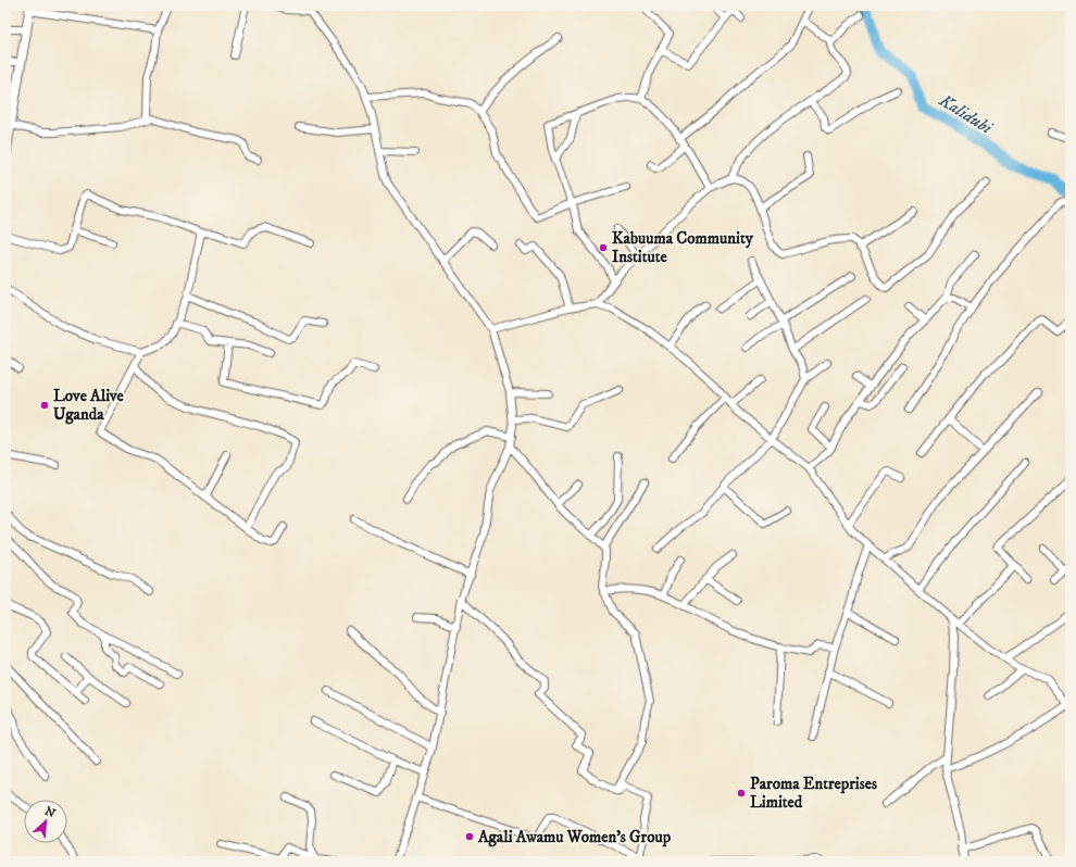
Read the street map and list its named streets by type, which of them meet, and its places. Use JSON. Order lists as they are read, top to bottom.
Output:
{
  "water": ["Kalidubi"],
  "places": [
    "Kabuuma Community Institute",
    "Love Alive Uganda",
    "Paroma Entreprises Limited",
    "Agali Awamu Women's Group"
  ],
  "north": "top right"
}
